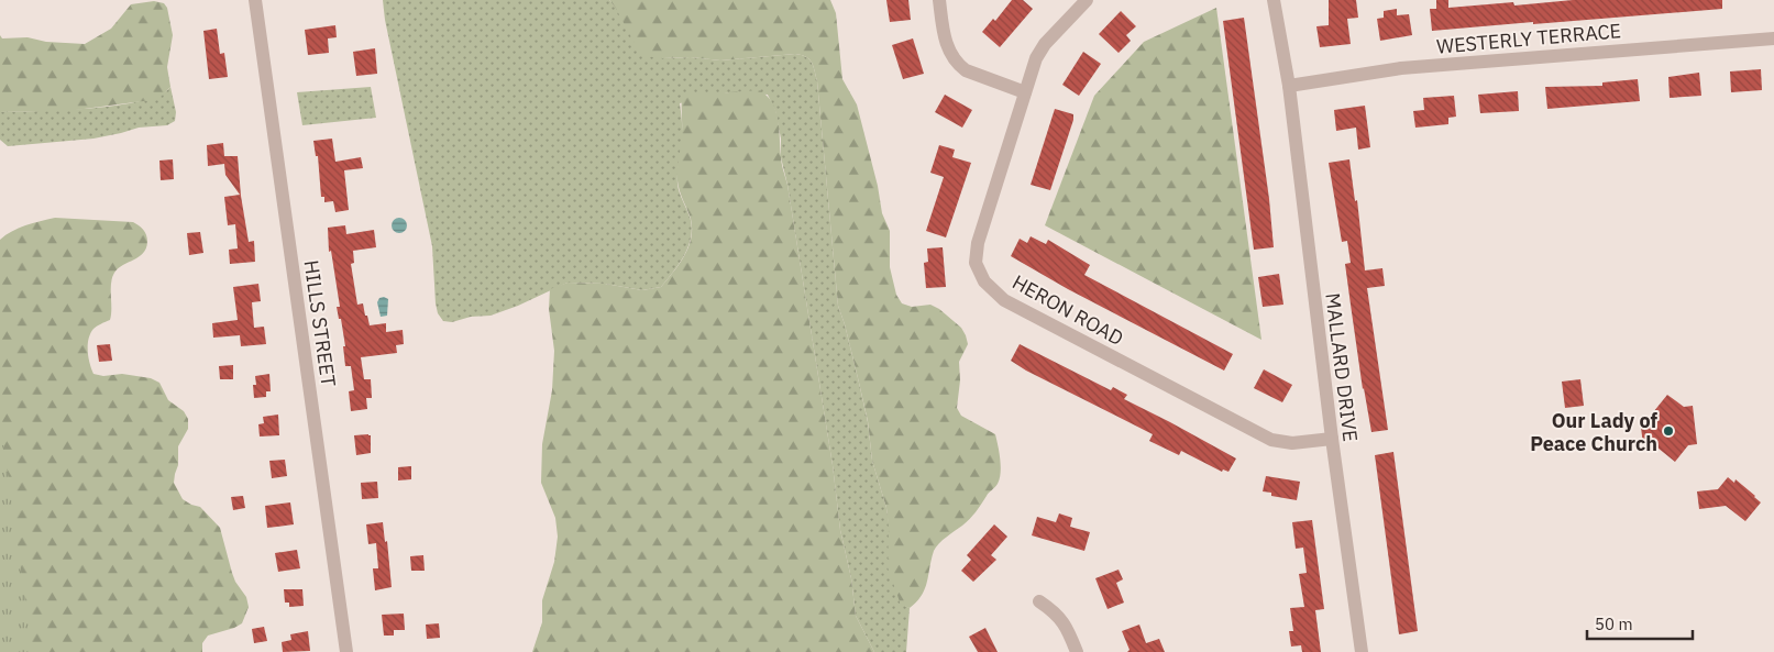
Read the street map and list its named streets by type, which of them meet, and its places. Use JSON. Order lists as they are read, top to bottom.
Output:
{
  "streets": {
    "street": [
      "WESTERLY TERRACE",
      "HERON ROAD",
      "HILLS STREET",
      "MALLARD DRIVE"
    ]
  },
  "crossings": [
    ["WESTERLY TERRACE", "MALLARD DRIVE"],
    ["HERON ROAD", "MALLARD DRIVE"]
  ],
  "places": ["Our Lady of Peace Church"],
  "scale_bar": "50 m"
}
